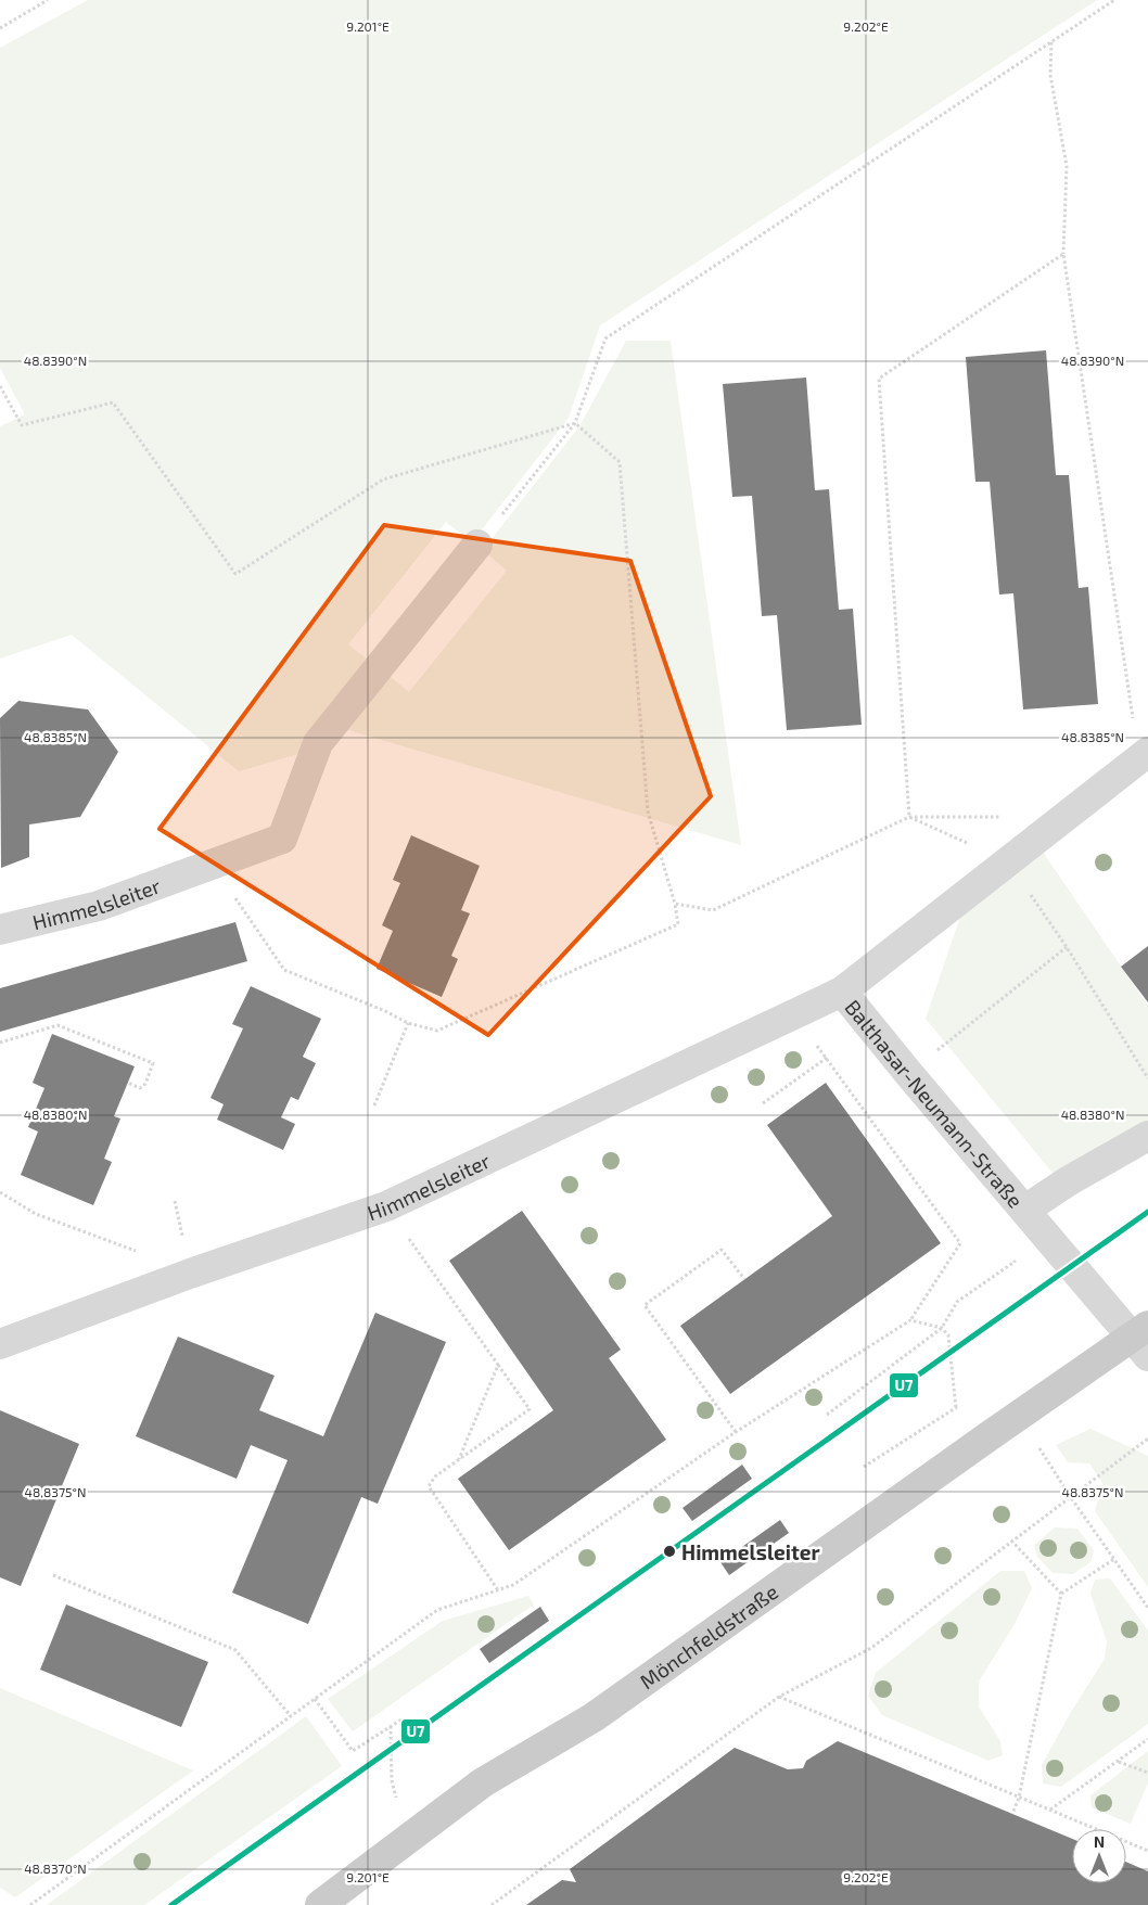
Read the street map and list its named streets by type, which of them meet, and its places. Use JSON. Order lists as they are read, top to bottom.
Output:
{
  "streets": {
    "main road": ["Mönchfeldstraße"],
    "street": ["Himmelsleiter", "Balthasar-Neumann-Straße"]
  },
  "crossings": [
    ["Himmelsleiter", "Balthasar-Neumann-Straße"],
    ["Balthasar-Neumann-Straße", "Mönchfeldstraße"]
  ],
  "places": ["Himmelsleiter"],
  "lines": ["transit line U7"],
  "north": "top",
  "coordinates": [
    "9.201°E",
    "9.202°E",
    "48.8390°N",
    "48.8385°N",
    "48.8380°N",
    "48.8375°N",
    "48.8370°N"
  ]
}
